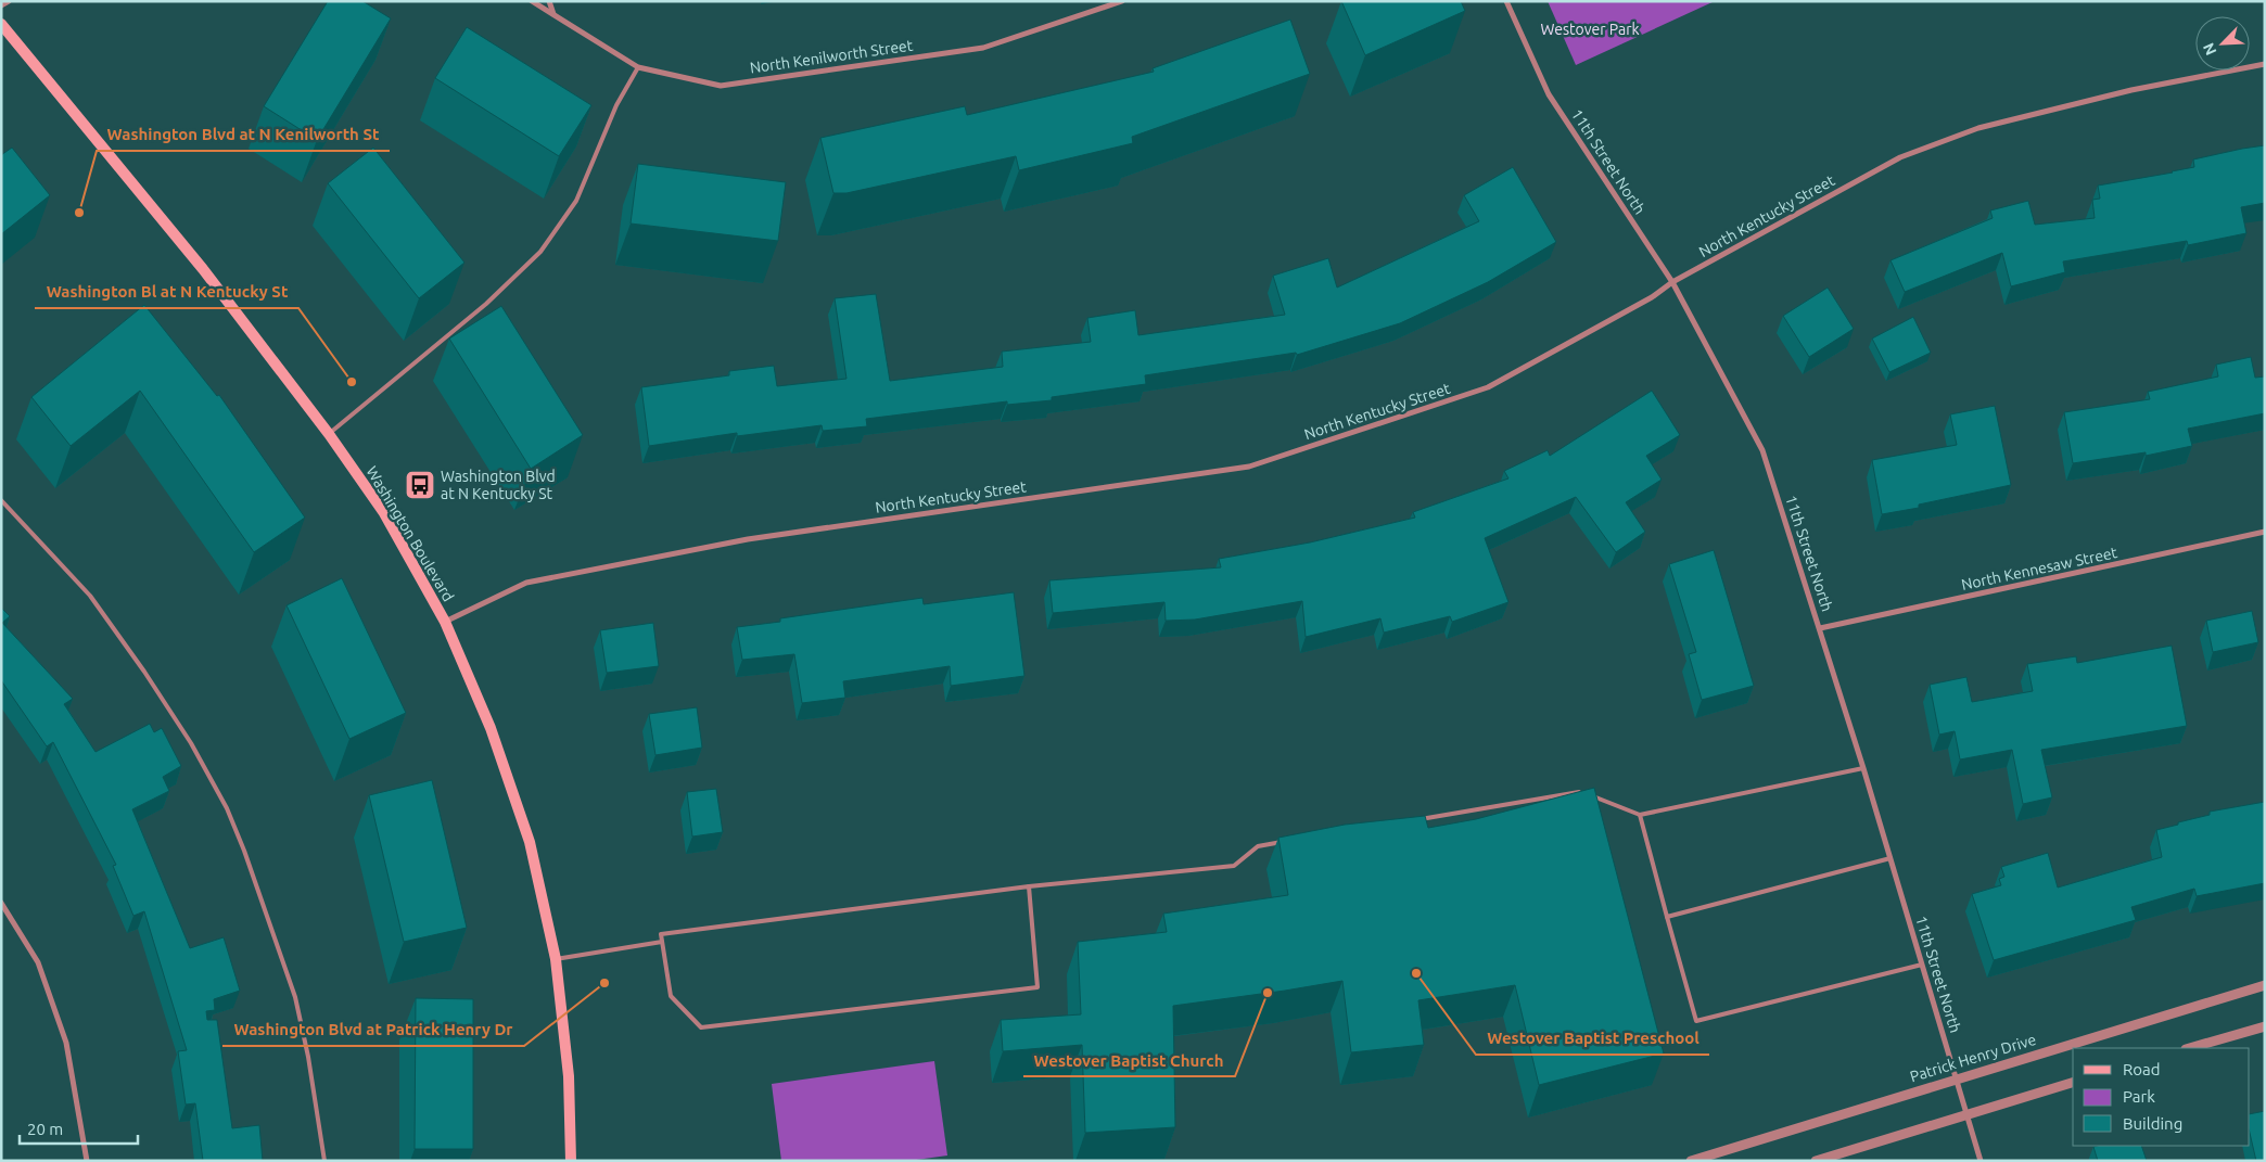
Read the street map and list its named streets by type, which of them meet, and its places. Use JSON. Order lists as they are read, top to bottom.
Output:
{
  "streets": {
    "main road": ["Washington Boulevard"],
    "street": [
      "North Kenilworth Street",
      "11th Street North",
      "North Kentucky Street",
      "North Kennesaw Street",
      "Patrick Henry Drive"
    ]
  },
  "crossings": [
    ["11th Street North", "North Kentucky Street"],
    ["11th Street North", "North Kennesaw Street"],
    ["11th Street North", "Patrick Henry Drive"],
    ["North Kentucky Street", "Washington Boulevard"]
  ],
  "parks": ["Westover Park"],
  "places": {
    "other": [
      "Washington Blvd at N Kenilworth St",
      "Washington Bl at N Kentucky St",
      "Westover Baptist Preschool",
      "Washington Blvd at Patrick Henry Dr",
      "Westover Baptist Church"
    ],
    "bus stop": ["Washington Blvd at N Kentucky St"]
  },
  "legend": ["Road", "Park", "Building"],
  "scale_bar": "20 m",
  "north": "bottom left"
}
